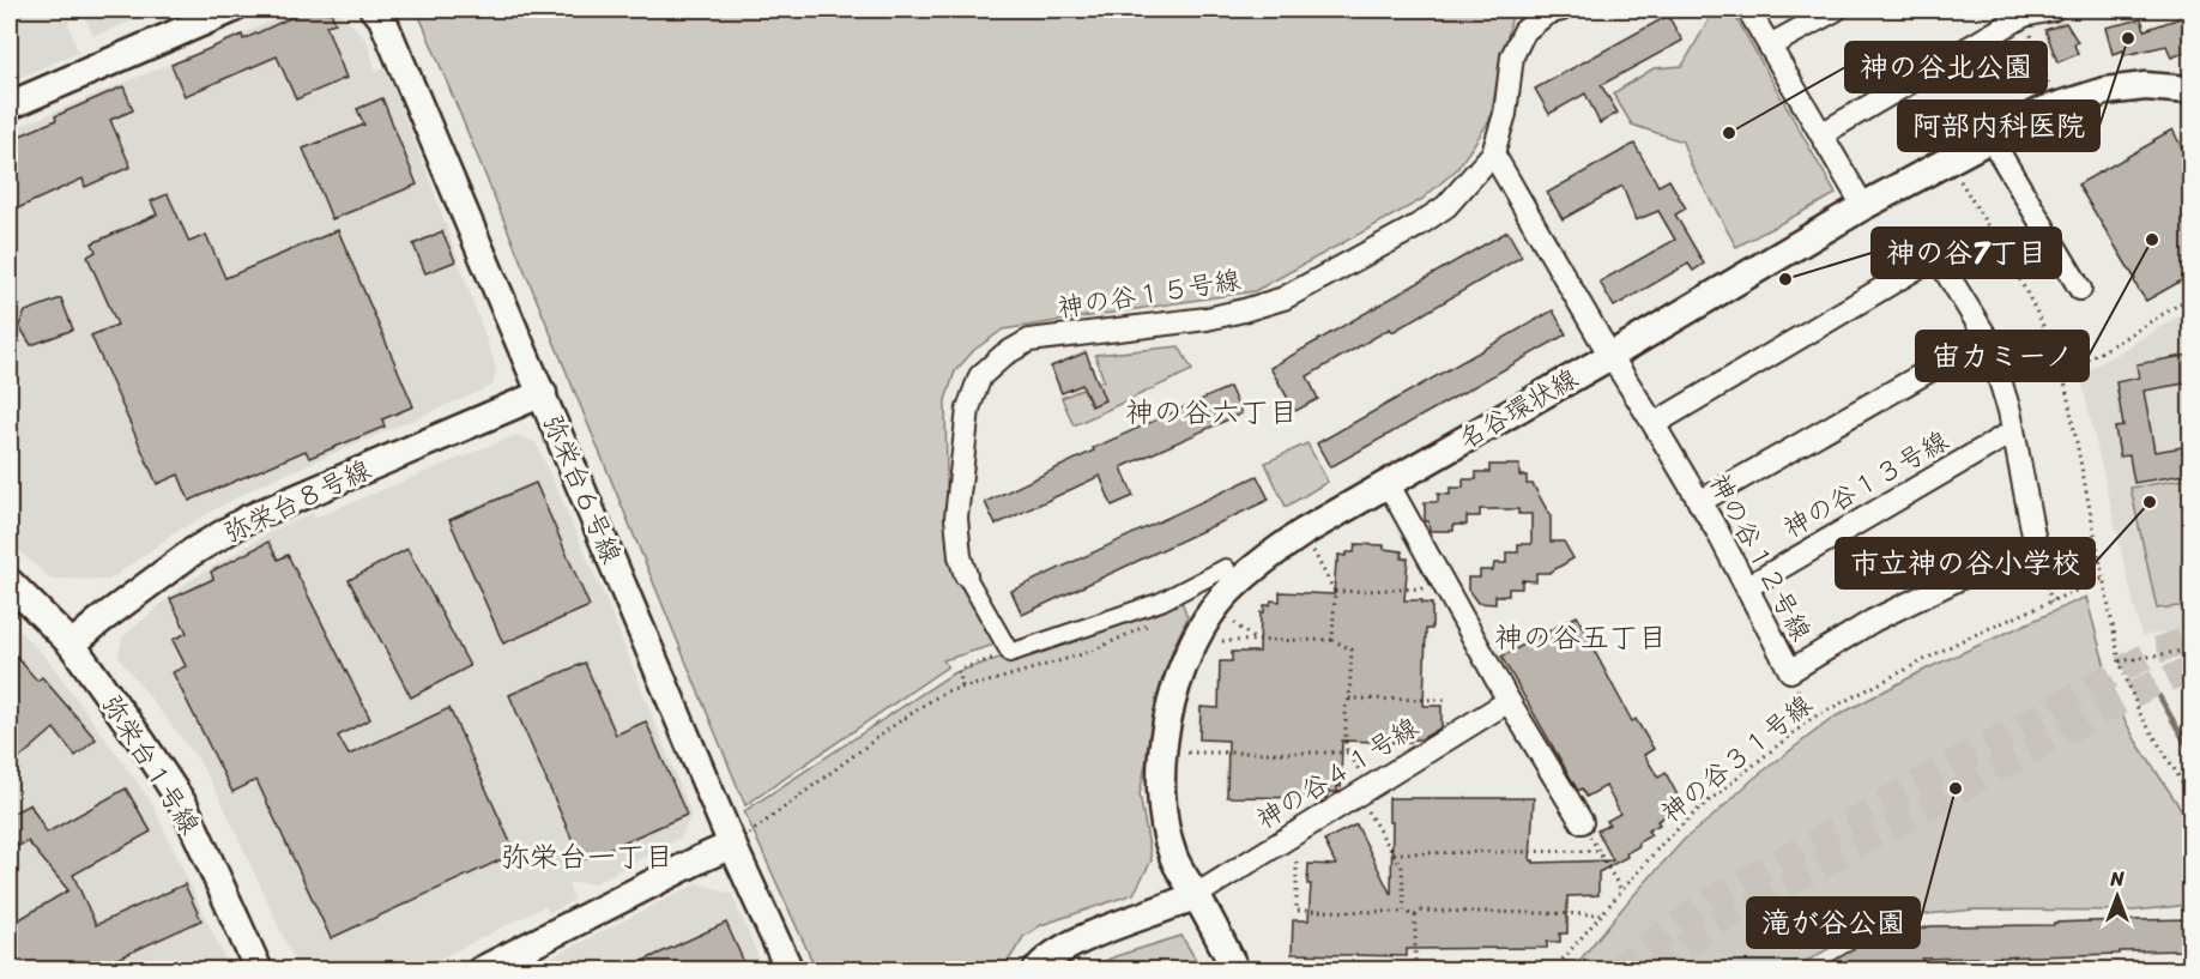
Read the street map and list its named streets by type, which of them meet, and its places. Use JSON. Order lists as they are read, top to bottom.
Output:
{
  "streets": {
    "street": [
      "神の谷１５号線",
      "名谷環状線",
      "神の谷１３号線",
      "弥栄台６号線",
      "弥栄台８号線",
      "神の谷１２号線",
      "弥栄台１号線",
      "神の谷４１号線"
    ],
    "path": ["神の谷３１号線"]
  },
  "crossings": [
    ["神の谷１５号線", "神の谷１２号線"],
    ["名谷環状線", "神の谷１２号線"],
    ["名谷環状線", "神の谷４１号線"],
    ["神の谷１３号線", "神の谷１２号線"],
    ["弥栄台６号線", "弥栄台８号線"],
    ["弥栄台８号線", "弥栄台１号線"]
  ],
  "districts": ["神の谷六丁目", "神の谷五丁目", "弥栄台一丁目"],
  "places": [
    "阿部内科医院",
    "神の谷北公園",
    "宙カミーノ",
    "神の谷7丁目",
    "市立神の谷小学校",
    "滝が谷公園"
  ],
  "north": "top"
}
